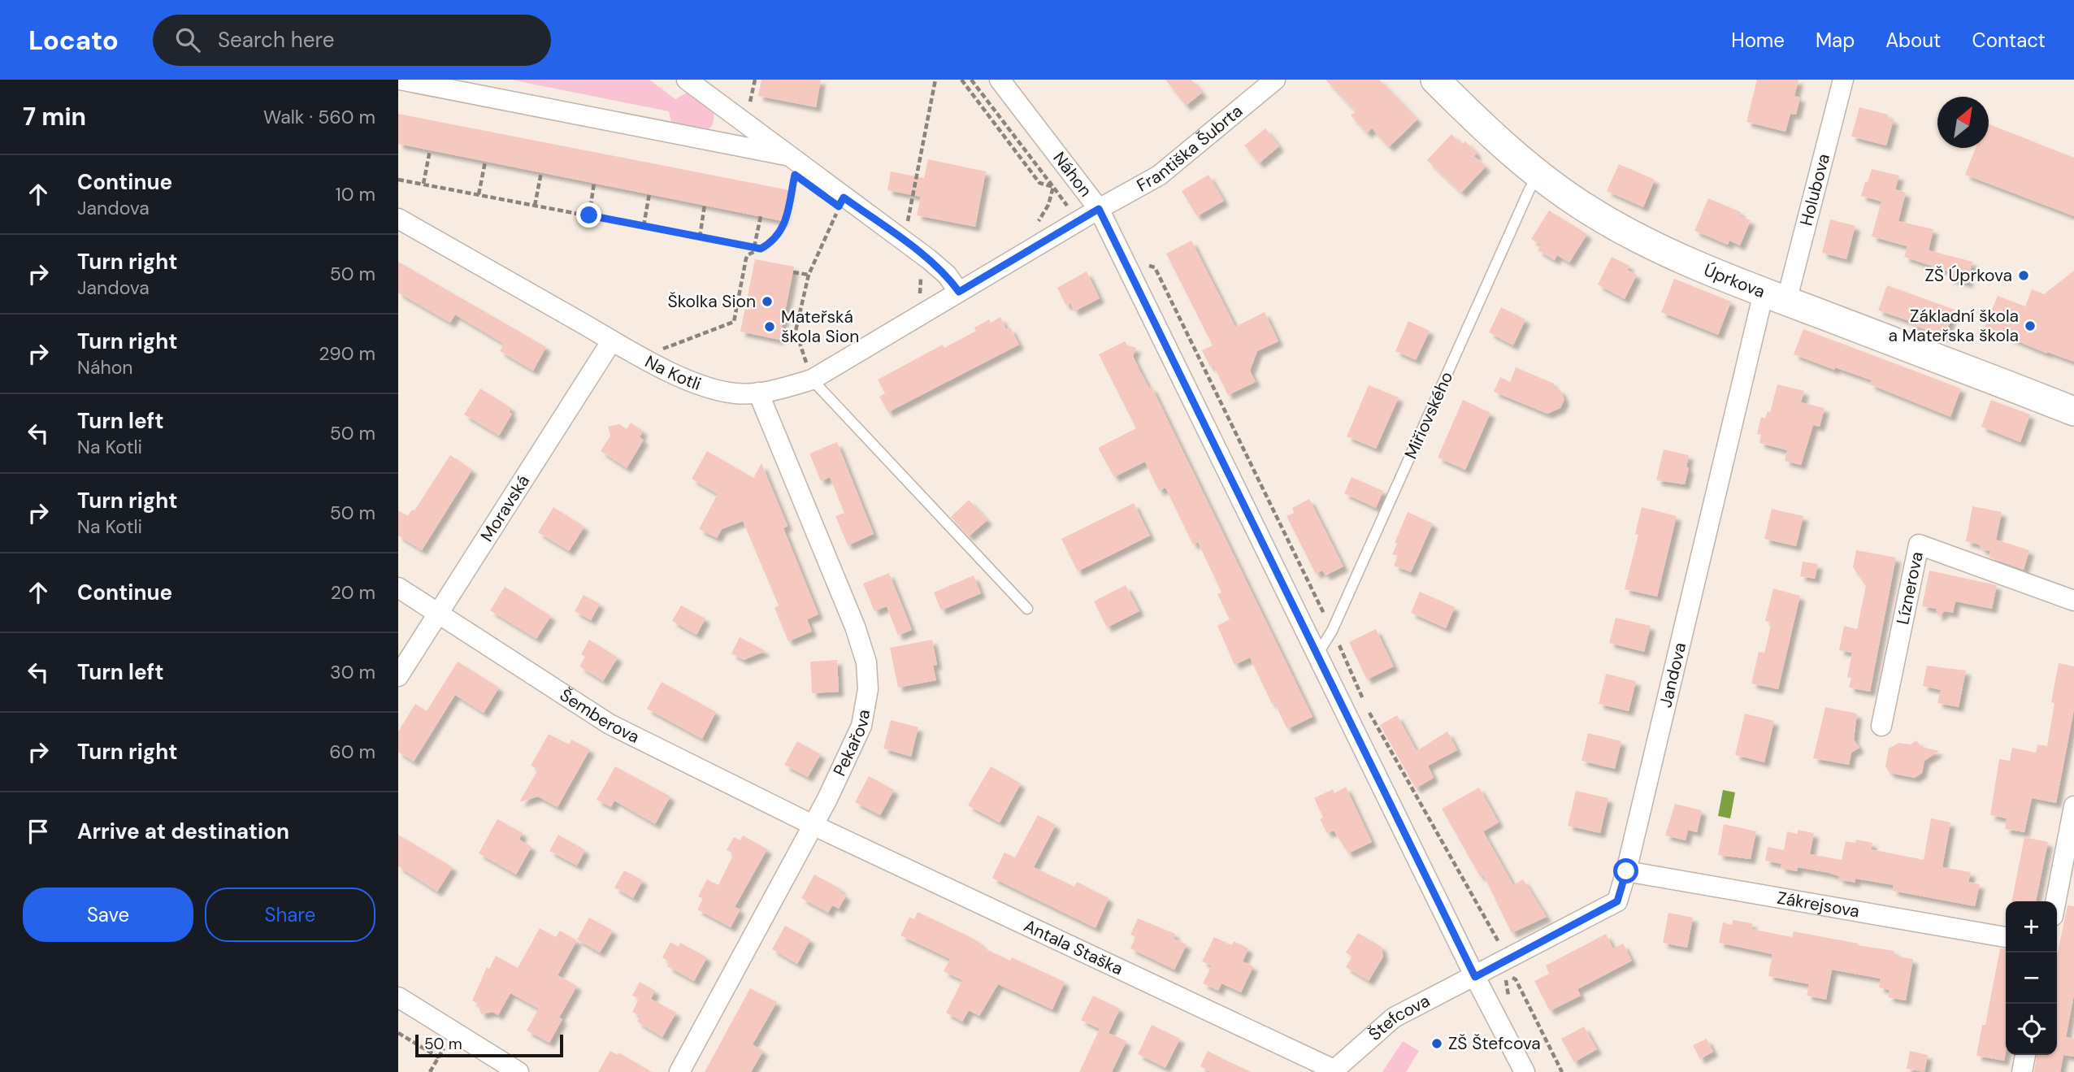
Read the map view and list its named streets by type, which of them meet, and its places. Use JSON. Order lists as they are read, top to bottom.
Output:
{
  "streets": {
    "street": [
      "Františka Šubrta",
      "Náhon",
      "Holubova",
      "Úprkova",
      "Na Kotli",
      "Moravská",
      "Líznerova",
      "Jandova",
      "Šemberova",
      "Pekařova",
      "Zákrejsova",
      "Antala Staška",
      "Štefcova"
    ],
    "lane": ["Miřiovského"]
  },
  "crossings": [
    ["Františka Šubrta", "Náhon"],
    ["Františka Šubrta", "Na Kotli"],
    ["Náhon", "Na Kotli"],
    ["Náhon", "Miřiovského"],
    ["Náhon", "Jandova"],
    ["Náhon", "Štefcova"],
    ["Holubova", "Úprkova"],
    ["Holubova", "Jandova"],
    ["Úprkova", "Miřiovského"],
    ["Úprkova", "Jandova"],
    ["Na Kotli", "Moravská"],
    ["Na Kotli", "Pekařova"],
    ["Moravská", "Šemberova"],
    ["Jandova", "Zákrejsova"],
    ["Jandova", "Štefcova"],
    ["Šemberova", "Pekařova"],
    ["Šemberova", "Antala Staška"],
    ["Pekařova", "Antala Staška"],
    ["Antala Staška", "Štefcova"]
  ],
  "places": [
    "ZŠ Úprkova",
    "Školka Sion",
    "Základní škola a Mateřska škola",
    "Mateřská škola Sion",
    "ZŠ Štefcova"
  ],
  "scale_bar": "50 m",
  "north": "top right",
  "page": {
    "header": "Locato",
    "search": "Search here",
    "nav": [
      "Home",
      "Map",
      "About",
      "Contact"
    ],
    "heading": ["7 min", "Walk · 560 m"],
    "list": [
      ["Continue", "Jandova", "10 m"],
      ["Turn right", "Jandova", "50 m"],
      ["Turn right", "Náhon", "290 m"],
      ["Turn left", "Na Kotli", "50 m"],
      ["Turn right", "Na Kotli", "50 m"],
      ["Continue", "20 m"],
      ["Turn left", "30 m"],
      ["Turn right", "60 m"],
      "Arrive at destination"
    ],
    "buttons": ["Save", "Share"],
    "map_buttons": ["+", "−"],
    "scale": "50 m"
  }
}
